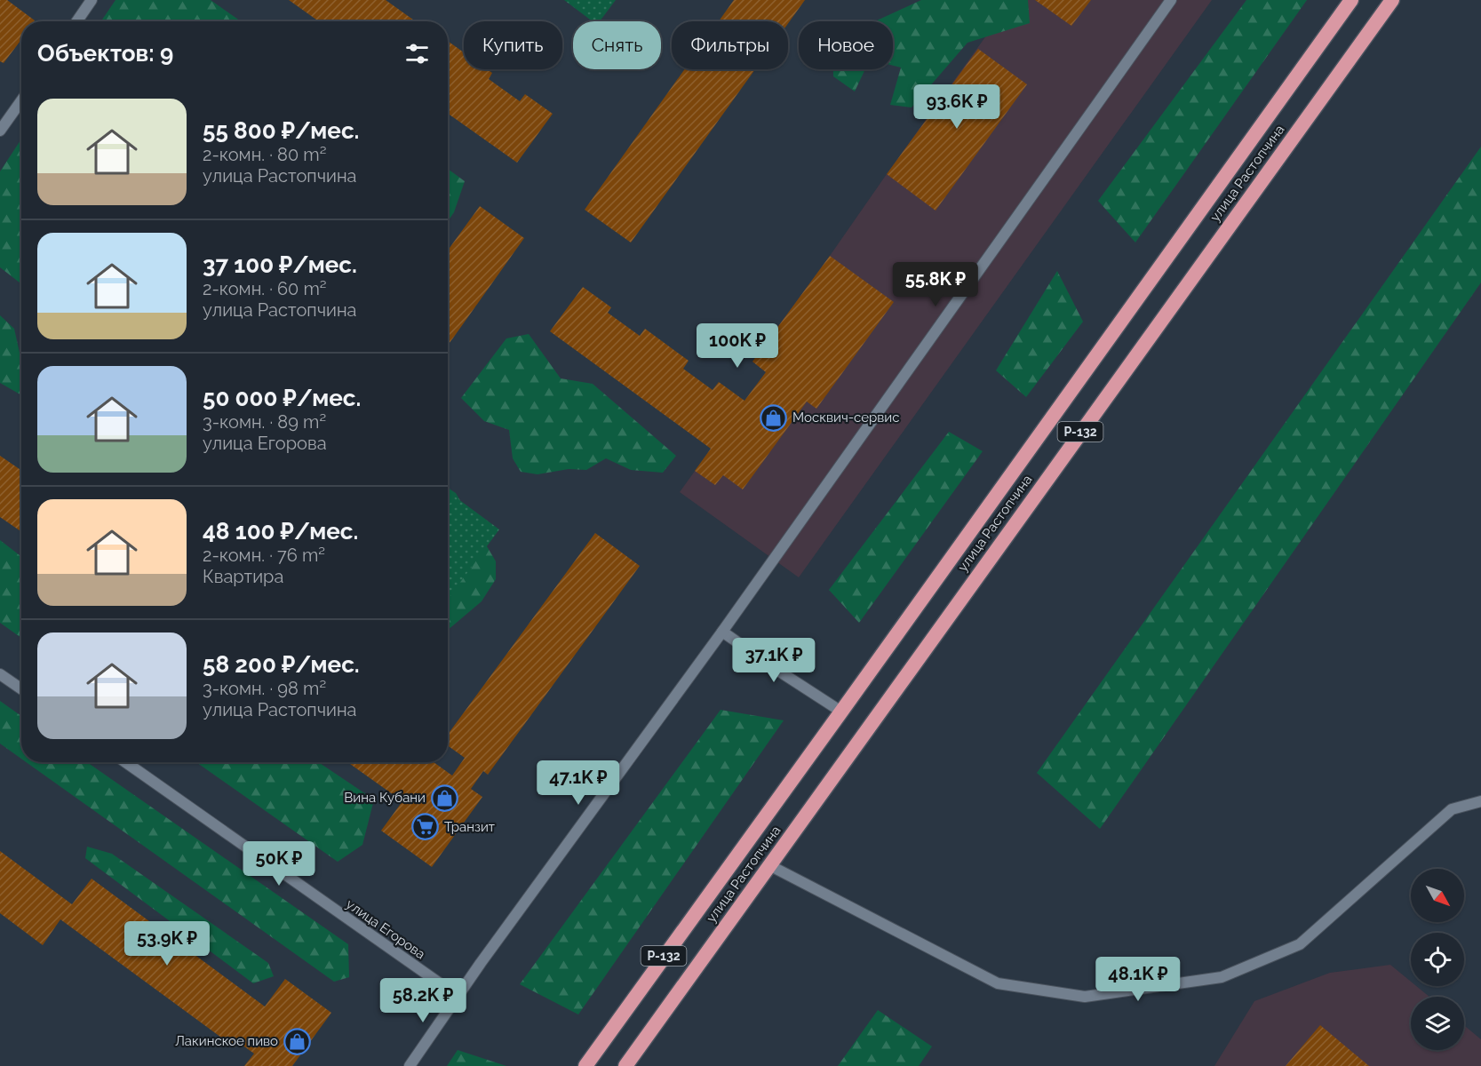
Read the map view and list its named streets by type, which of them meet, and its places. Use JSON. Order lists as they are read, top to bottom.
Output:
{
  "streets": {
    "highway": ["улица Растопчина", "Р-132"],
    "street": ["улица Егорова"]
  },
  "places": {
    "shop": ["Москвич-сервис", "Вина Кубани", "Лакинское пиво"],
    "supermarket": ["Транзит"]
  },
  "north": "bottom right",
  "page": {
    "chip": [
      "Купить",
      "Снять",
      "Фильтры",
      "Новое"
    ],
    "heading": "Объектов: 9",
    "price": [
      "93.6K ₽",
      "55.8K ₽",
      "100K ₽",
      "37.1K ₽",
      "47.1K ₽",
      "50K ₽",
      "53.9K ₽",
      "48.1K ₽",
      "58.2K ₽"
    ],
    "list": [
      {
        "name": "55 800 ₽/мес.",
        "note": "2-комн. · 80 m² · улица Растопчина"
      },
      {
        "name": "37 100 ₽/мес.",
        "note": "2-комн. · 60 m² · улица Растопчина"
      },
      {
        "name": "50 000 ₽/мес.",
        "note": "3-комн. · 89 m² · улица Егорова"
      },
      {
        "name": "48 100 ₽/мес.",
        "note": "2-комн. · 76 m² · Квартира"
      },
      {
        "name": "58 200 ₽/мес.",
        "note": "3-комн. · 98 m² · улица Растопчина"
      }
    ]
  }
}
